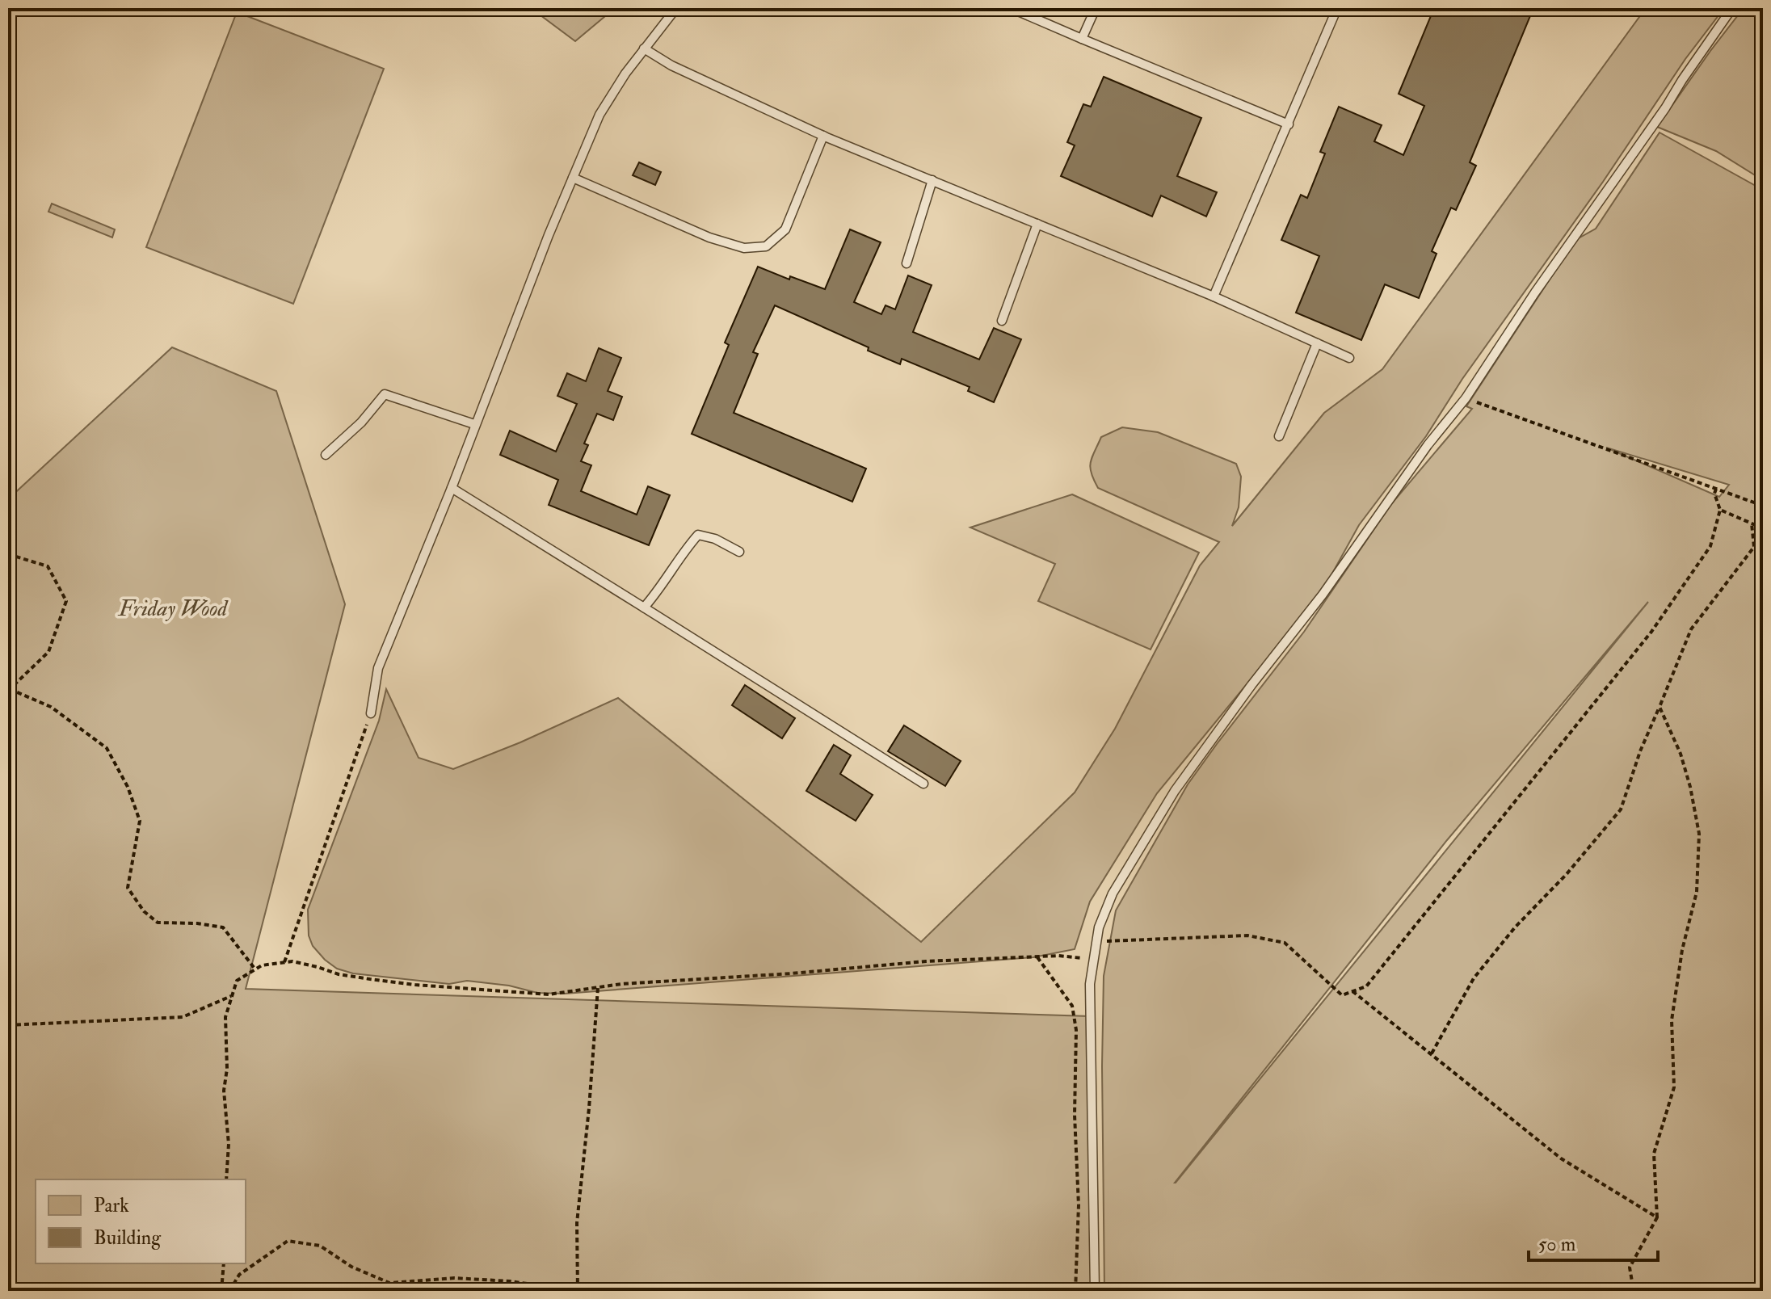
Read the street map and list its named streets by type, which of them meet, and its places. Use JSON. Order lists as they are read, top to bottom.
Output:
{
  "parks": ["Friday Wood"],
  "legend": ["Park", "Building"],
  "scale_bar": "50 m"
}
